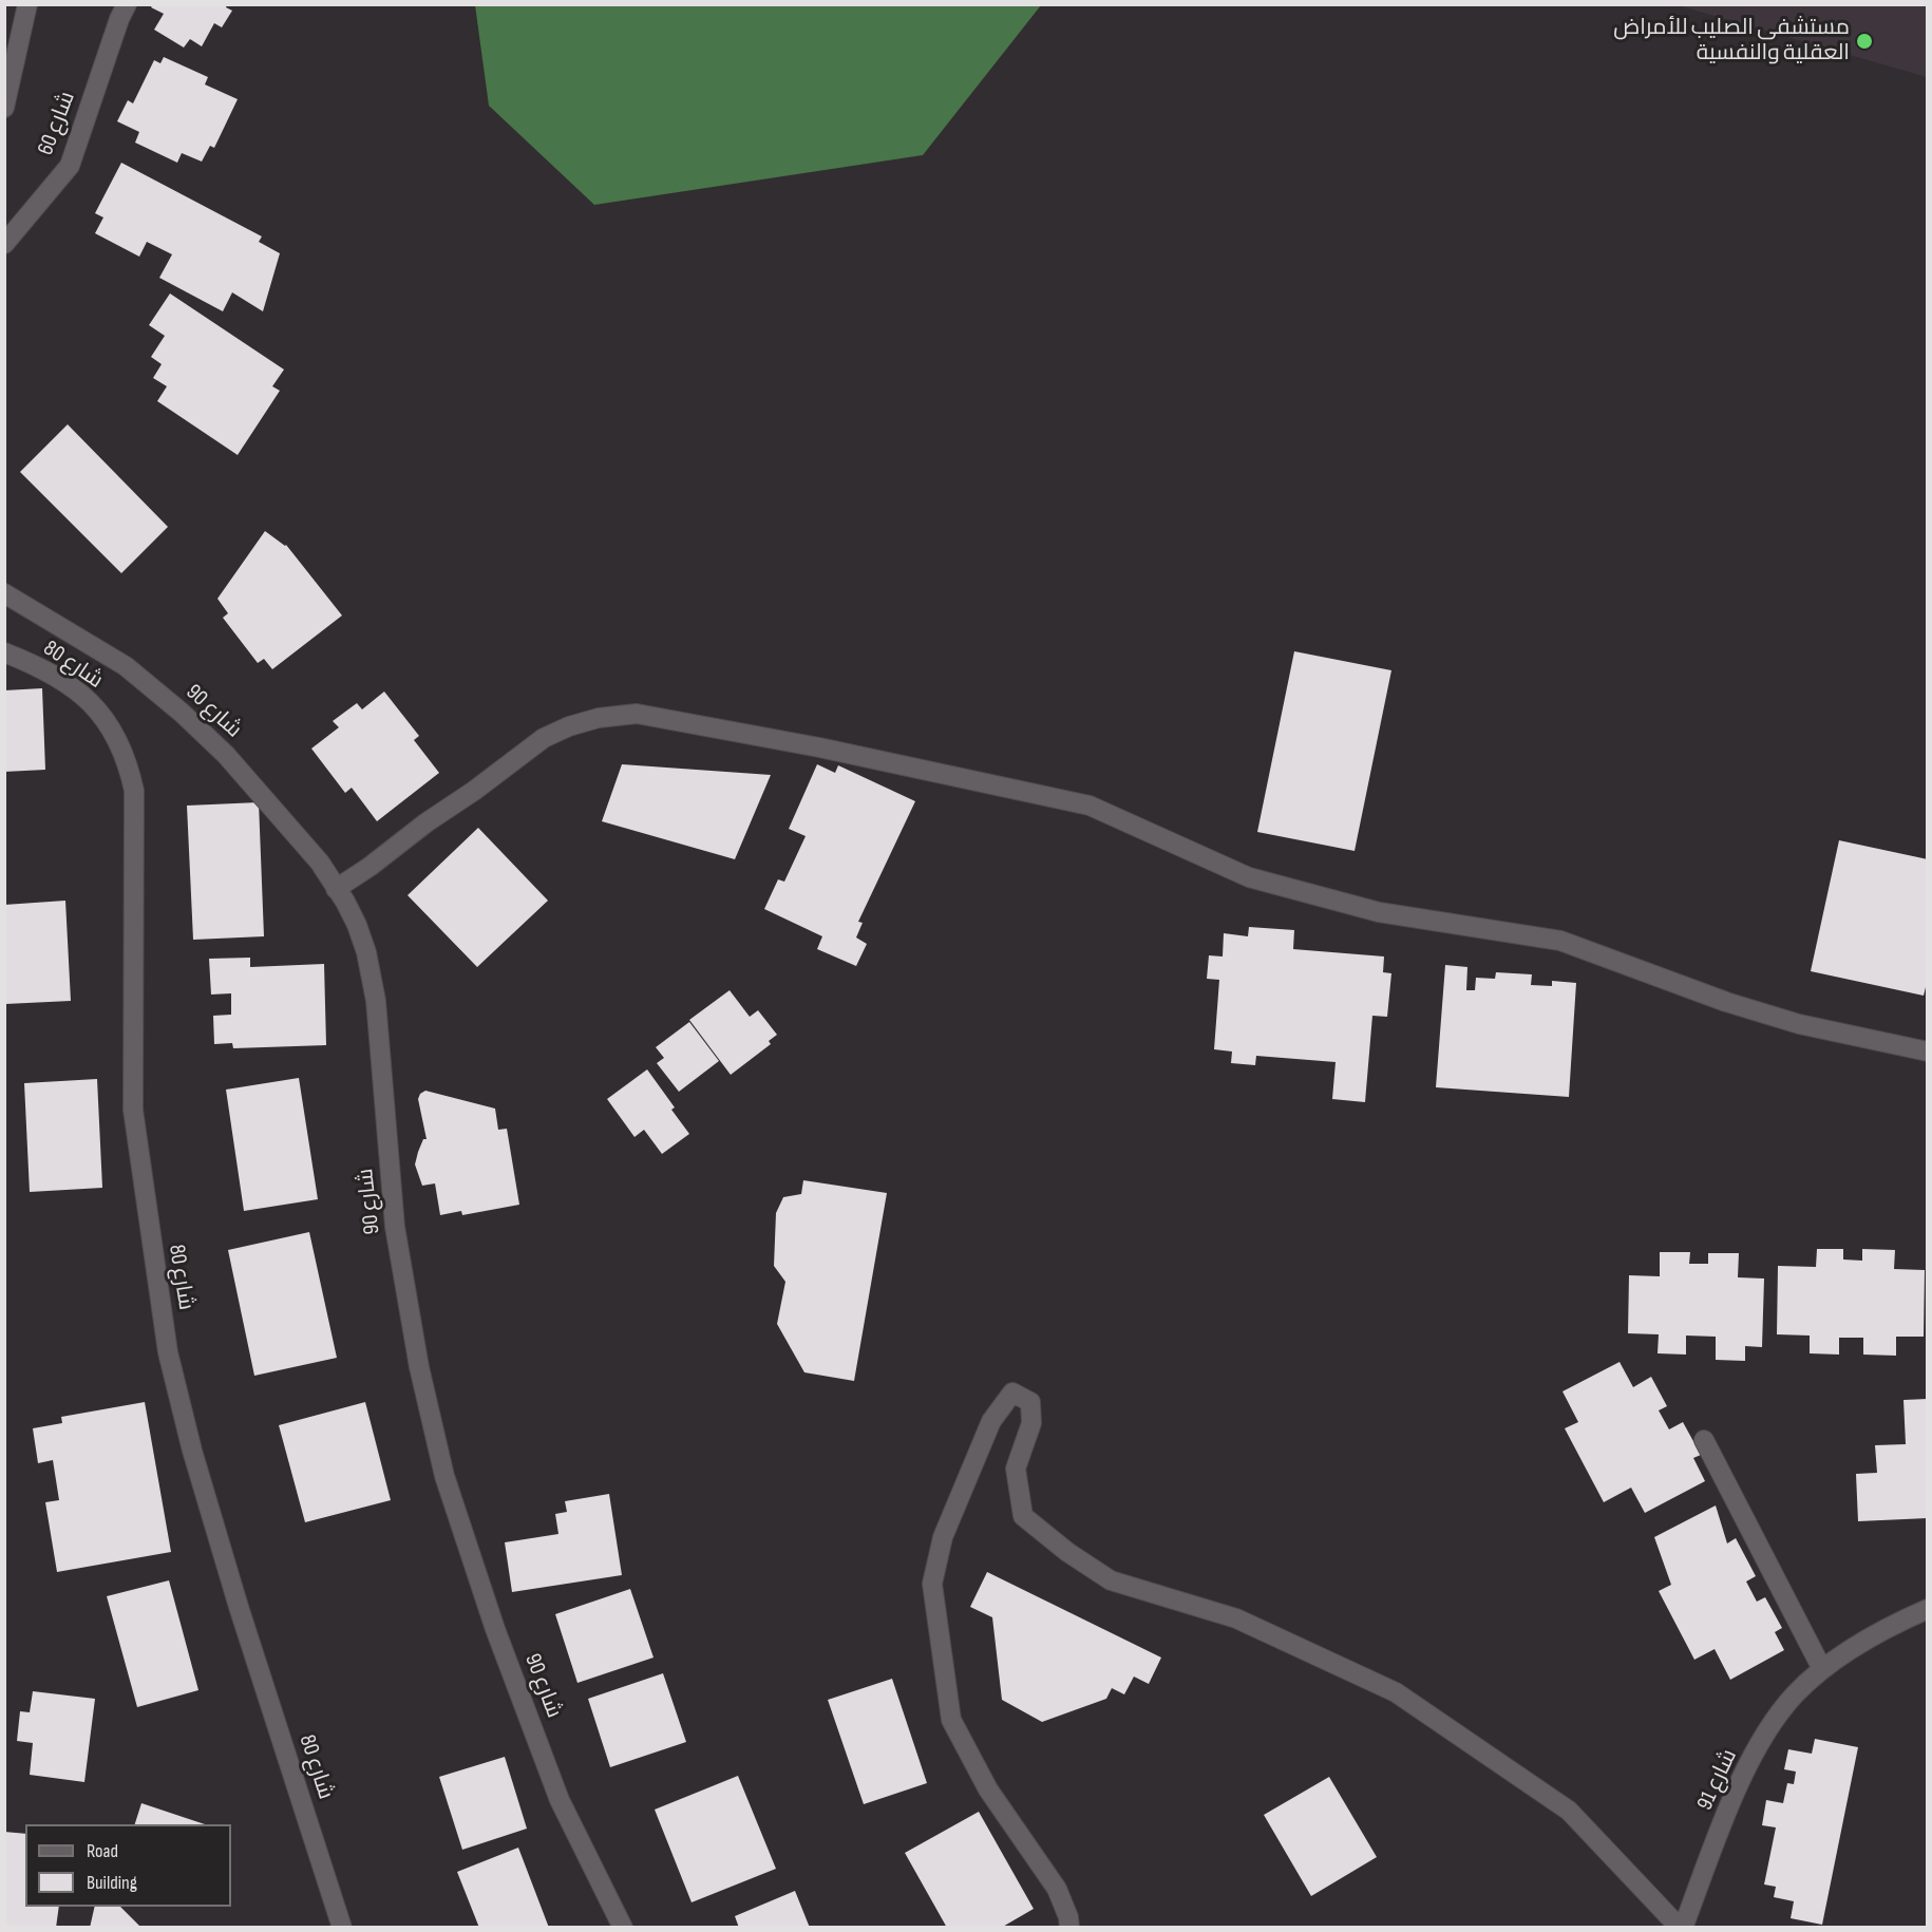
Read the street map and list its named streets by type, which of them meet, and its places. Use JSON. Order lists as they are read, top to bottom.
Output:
{
  "streets": {
    "street": [
      "شارع 60",
      "شارع 80",
      "شارع 90",
      "شارع 91"
    ]
  },
  "places": ["مستشفى الصليب للأمراض العقلية والنفسية"],
  "legend": ["Road", "Building"]
}
